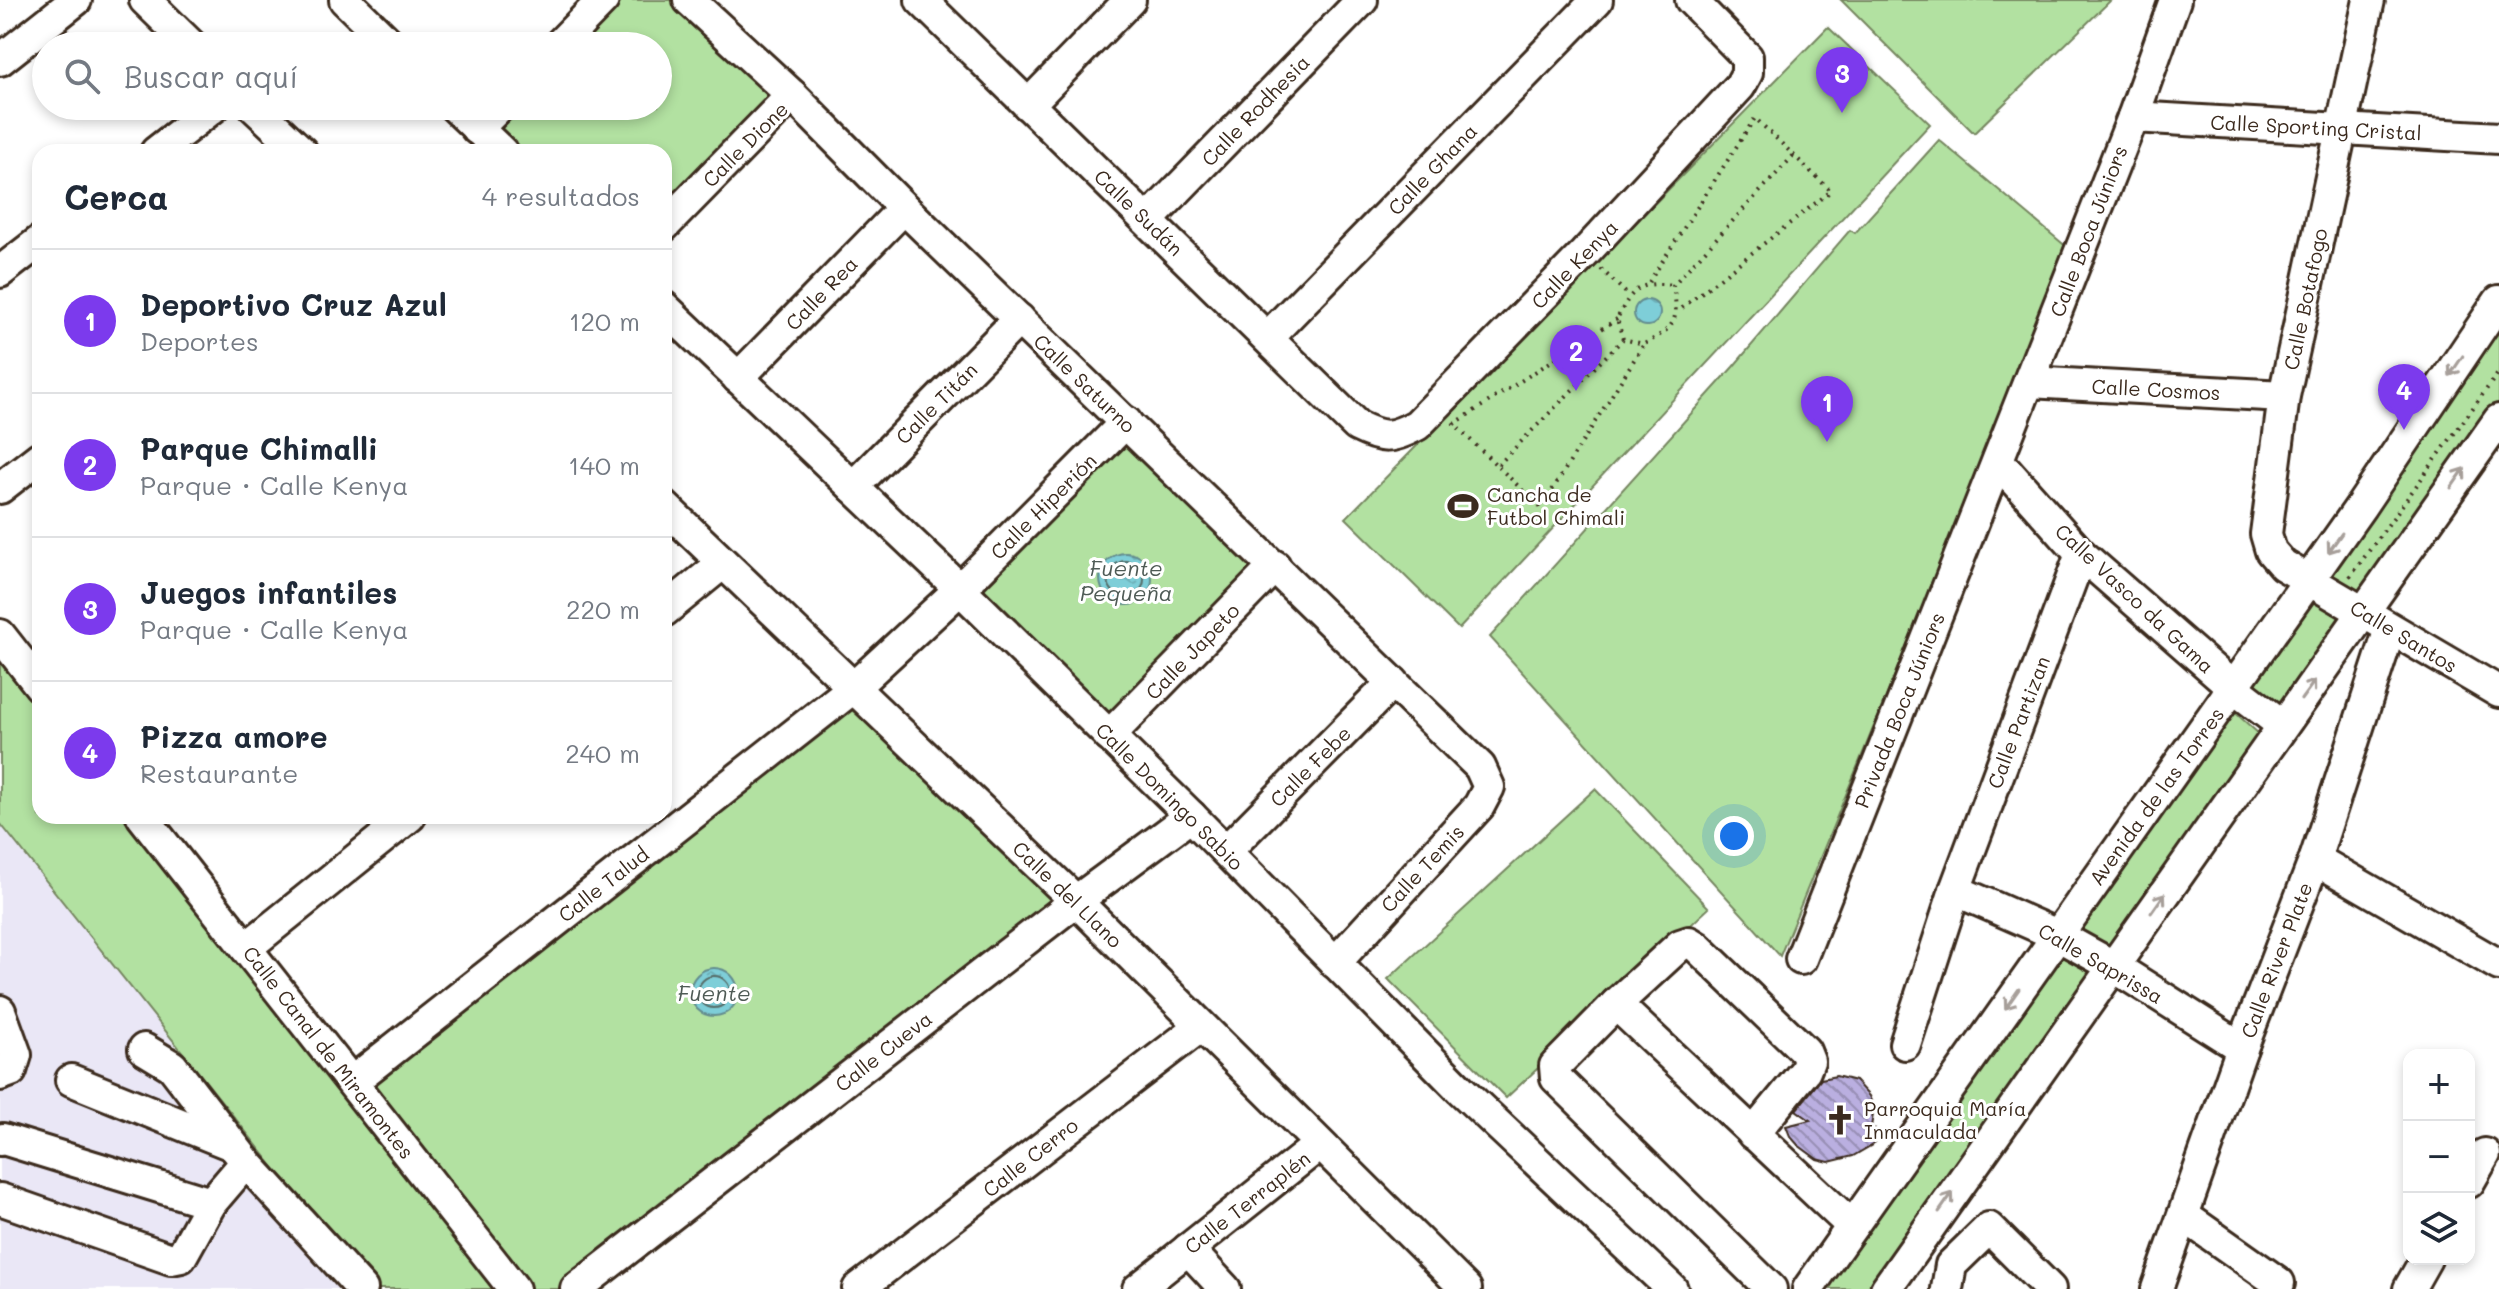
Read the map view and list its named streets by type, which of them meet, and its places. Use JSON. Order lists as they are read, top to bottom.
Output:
{
  "streets": {
    "street": [
      "Calle Rodhesia",
      "Calle Sporting Cristal",
      "Calle Dione",
      "Calle Ghana",
      "Calle Sudán",
      "Calle Boca Júniors",
      "Calle Kenya",
      "Calle Rea",
      "Calle Botafogo",
      "Calle Saturno",
      "Calle Cosmos",
      "Calle Titán",
      "Calle Hiperión",
      "Calle Vasco da Gama",
      "Calle Santos",
      "Calle Japeto",
      "Privada Boca Júniors",
      "Calle Partizan",
      "Calle Febe",
      "Calle Domingo Sabio",
      "Avenida de las Torres",
      "Calle Temis",
      "Calle Talud",
      "Calle del Llano",
      "Calle River Plate",
      "Calle Saprissa",
      "Calle Cueva",
      "Calle Canal de Miramontes",
      "Calle Cerro",
      "Calle Terraplén"
    ]
  },
  "crossings": [
    ["Calle Rodhesia", "Calle Sudán"],
    ["Calle Sporting Cristal", "Calle Boca Júniors"],
    ["Calle Sporting Cristal", "Calle Botafogo"],
    ["Calle Dione", "Calle Saturno"],
    ["Calle Ghana", "Calle Sudán"],
    ["Calle Sudán", "Calle Kenya"],
    ["Calle Boca Júniors", "Calle Cosmos"],
    ["Calle Boca Júniors", "Calle Vasco da Gama"],
    ["Calle Boca Júniors", "Privada Boca Júniors"],
    ["Calle Rea", "Calle Saturno"],
    ["Calle Rea", "Calle Domingo Sabio"],
    ["Calle Botafogo", "Calle Cosmos"],
    ["Calle Botafogo", "Calle Santos"],
    ["Calle Botafogo", "Avenida de las Torres"],
    ["Calle Saturno", "Calle Titán"],
    ["Calle Saturno", "Calle Hiperión"],
    ["Calle Saturno", "Calle Japeto"],
    ["Calle Saturno", "Calle Febe"],
    ["Calle Saturno", "Calle Temis"],
    ["Calle Titán", "Calle Domingo Sabio"],
    ["Calle Hiperión", "Calle Domingo Sabio"],
    ["Calle Hiperión", "Calle Talud"],
    ["Calle Vasco da Gama", "Privada Boca Júniors"],
    ["Calle Vasco da Gama", "Calle Partizan"],
    ["Calle Vasco da Gama", "Avenida de las Torres"],
    ["Calle Santos", "Avenida de las Torres"],
    ["Calle Santos", "Calle River Plate"],
    ["Calle Japeto", "Calle Domingo Sabio"],
    ["Calle Partizan", "Calle Saprissa"],
    ["Calle Febe", "Calle Domingo Sabio"],
    ["Calle Domingo Sabio", "Calle Temis"],
    ["Calle Domingo Sabio", "Calle Talud"],
    ["Calle Domingo Sabio", "Calle Cueva"],
    ["Avenida de las Torres", "Calle Saprissa"],
    ["Calle Talud", "Calle del Llano"],
    ["Calle Talud", "Calle Canal de Miramontes"],
    ["Calle del Llano", "Calle Cueva"],
    ["Calle del Llano", "Calle Cerro"],
    ["Calle del Llano", "Calle Terraplén"],
    ["Calle River Plate", "Calle Saprissa"]
  ],
  "water": ["Fuente Pequeña", "Fuente"],
  "places": {
    "sports": ["Cancha de Futbol Chimali"],
    "church": ["Parroquia María Inmaculada"]
  },
  "page": {
    "search": "Buscar aquí",
    "pins": [
      "3",
      "2",
      "4",
      "1"
    ],
    "heading": ["Cerca", "4 resultados"],
    "list": [
      {
        "mark": "1",
        "name": "Deportivo Cruz Azul",
        "note": "Deportes",
        "value": "120 m"
      },
      {
        "mark": "2",
        "name": "Parque Chimalli",
        "note": "Parque · Calle Kenya",
        "value": "140 m"
      },
      {
        "mark": "3",
        "name": "Juegos infantiles",
        "note": "Parque · Calle Kenya",
        "value": "220 m"
      },
      {
        "mark": "4",
        "name": "Pizza amore",
        "note": "Restaurante",
        "value": "240 m"
      }
    ],
    "map_buttons": ["+", "−"]
  }
}
